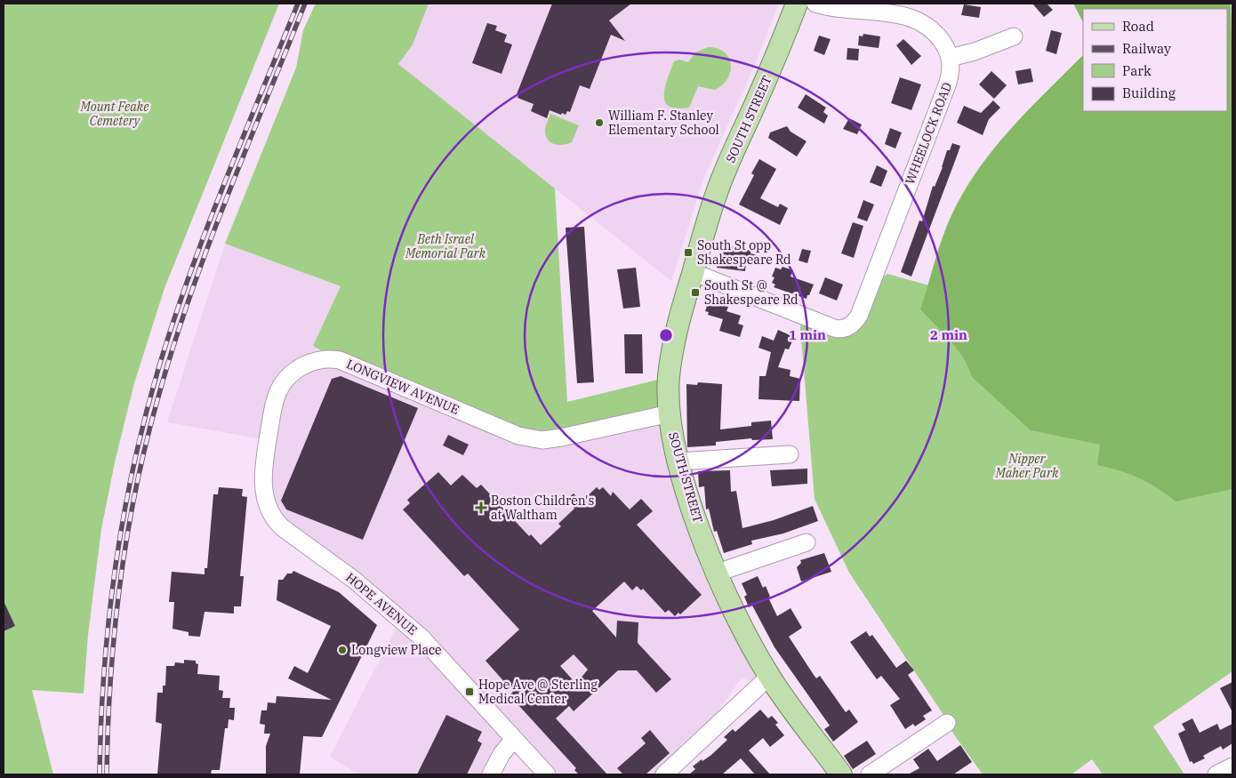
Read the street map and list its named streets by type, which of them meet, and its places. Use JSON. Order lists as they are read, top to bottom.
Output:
{
  "streets": {
    "main road": ["SOUTH STREET"],
    "street": ["WHEELOCK ROAD", "LONGVIEW AVENUE", "HOPE AVENUE"]
  },
  "crossings": [
    ["SOUTH STREET", "WHEELOCK ROAD"],
    ["SOUTH STREET", "LONGVIEW AVENUE"],
    ["LONGVIEW AVENUE", "HOPE AVENUE"]
  ],
  "parks": ["Mount Feake Cemetery", "Beth Israel Memorial Park", "Nipper Maher Park"],
  "places": {
    "other": ["William F. Stanley Elementary School", "Longview Place"],
    "transit": ["South St opp Shakespeare Rd", "South St @ Shakespeare Rd", "Hope Ave @ Sterling Medical Center"],
    "health": ["Boston Children's at Waltham"]
  },
  "legend": [
    "Road",
    "Railway",
    "Park",
    "Building"
  ],
  "rings": ["1 min", "2 min"]
}
